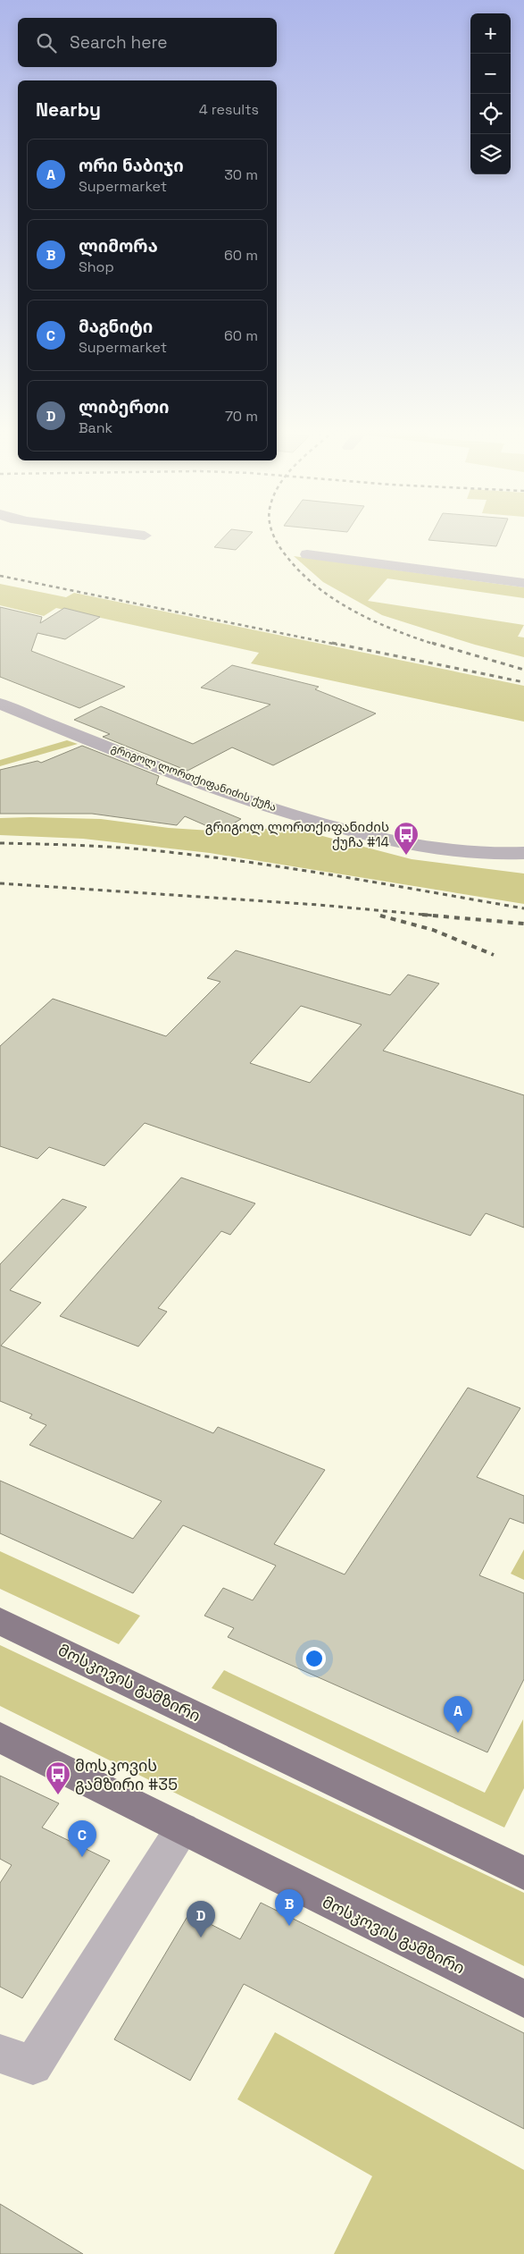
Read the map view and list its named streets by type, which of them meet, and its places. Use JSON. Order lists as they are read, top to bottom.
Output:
{
  "streets": {
    "main road": ["მოსკოვის გამზირი"],
    "street": ["გრიგოლ ლორთქიფანიძის ქუჩა"]
  },
  "places": {
    "bus stop": ["გრიგოლ ლორთქიფანიძის ქუჩა #14", "მოსკოვის გამზირი #35"]
  },
  "page": {
    "map_buttons": ["+", "−"],
    "search": "Search here",
    "heading": ["Nearby", "4 results"],
    "list": [
      {
        "mark": "A",
        "name": "ორი ნაბიჯი",
        "note": "Supermarket",
        "value": "30 m"
      },
      {
        "mark": "B",
        "name": "ლიმორა",
        "note": "Shop",
        "value": "60 m"
      },
      {
        "mark": "C",
        "name": "მაგნიტი",
        "note": "Supermarket",
        "value": "60 m"
      },
      {
        "mark": "D",
        "name": "ლიბერთი",
        "note": "Bank",
        "value": "70 m"
      }
    ],
    "pins": [
      "A",
      "C",
      "B",
      "D"
    ]
  }
}
